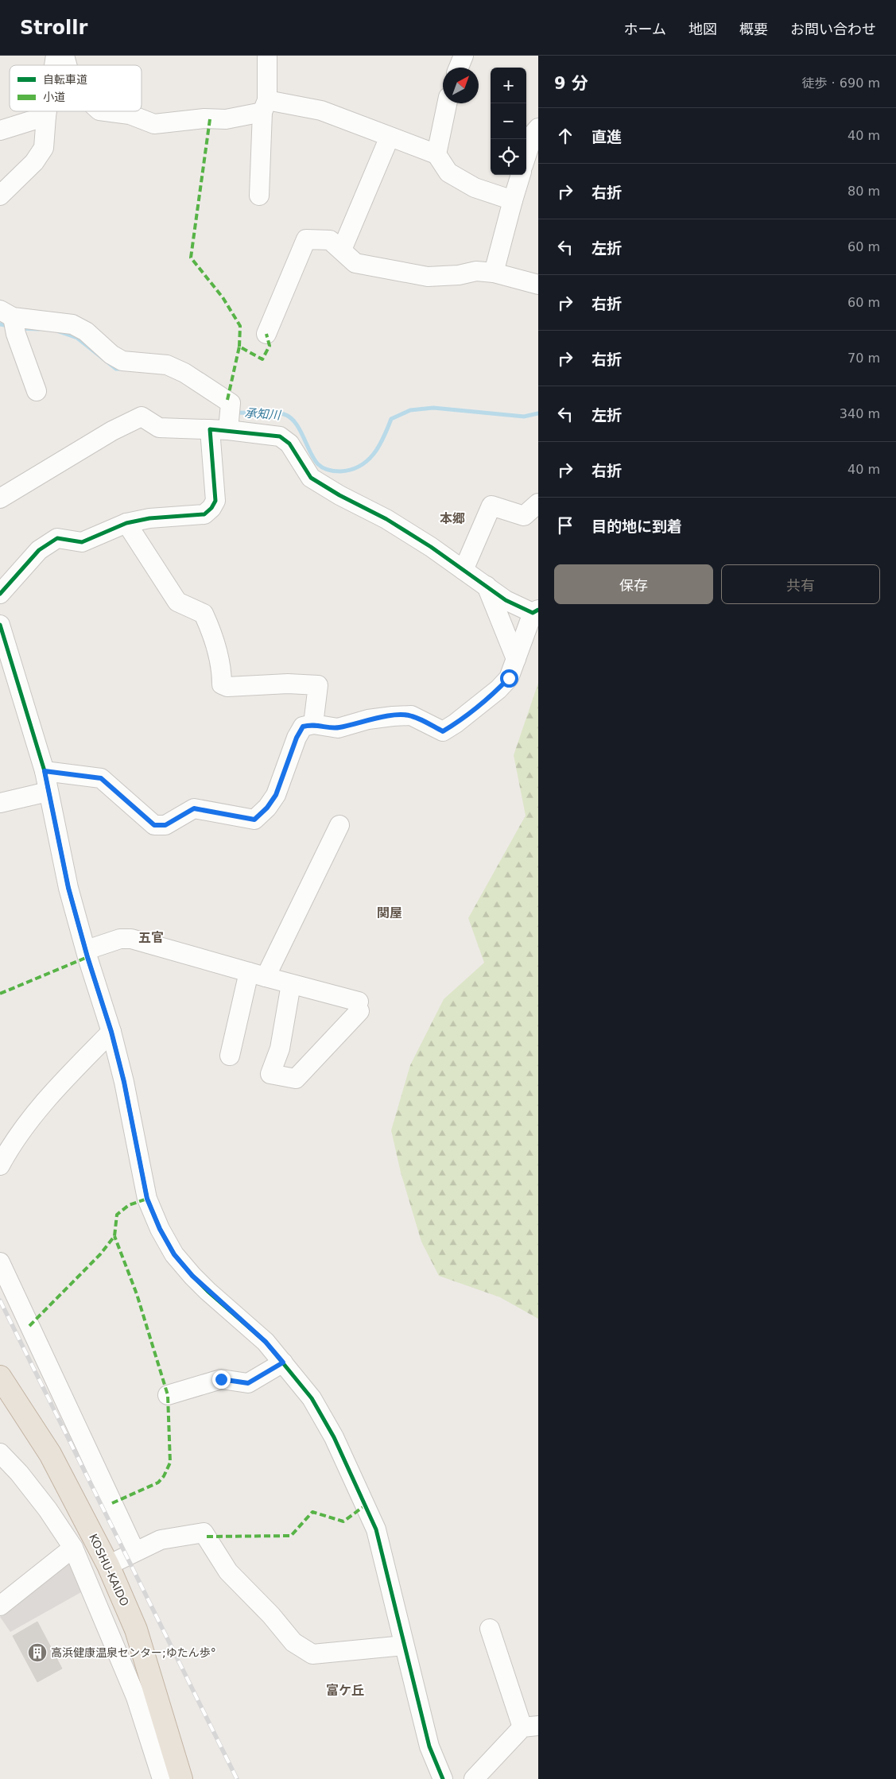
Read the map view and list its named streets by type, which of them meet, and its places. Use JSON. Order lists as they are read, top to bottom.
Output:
{
  "streets": {
    "highway": ["KOSHU-KAIDO"]
  },
  "districts": [
    "本郷",
    "関屋",
    "五官",
    "富ケ丘"
  ],
  "water": ["承知川"],
  "places": {
    "building": ["高浜健康温泉センター;ゆたん歩°"]
  },
  "legend": ["自転車道", "小道"],
  "north": "top right",
  "page": {
    "header": "Strollr",
    "nav": [
      "ホーム",
      "地図",
      "概要",
      "お問い合わせ"
    ],
    "heading": ["9 分", "徒歩 · 690 m"],
    "map_buttons": ["+", "−"],
    "list": [
      ["直進", "40 m"],
      ["右折", "80 m"],
      ["左折", "60 m"],
      ["右折", "60 m"],
      ["右折", "70 m"],
      ["左折", "340 m"],
      ["右折", "40 m"],
      "目的地に到着"
    ],
    "buttons": ["保存", "共有"]
  }
}
